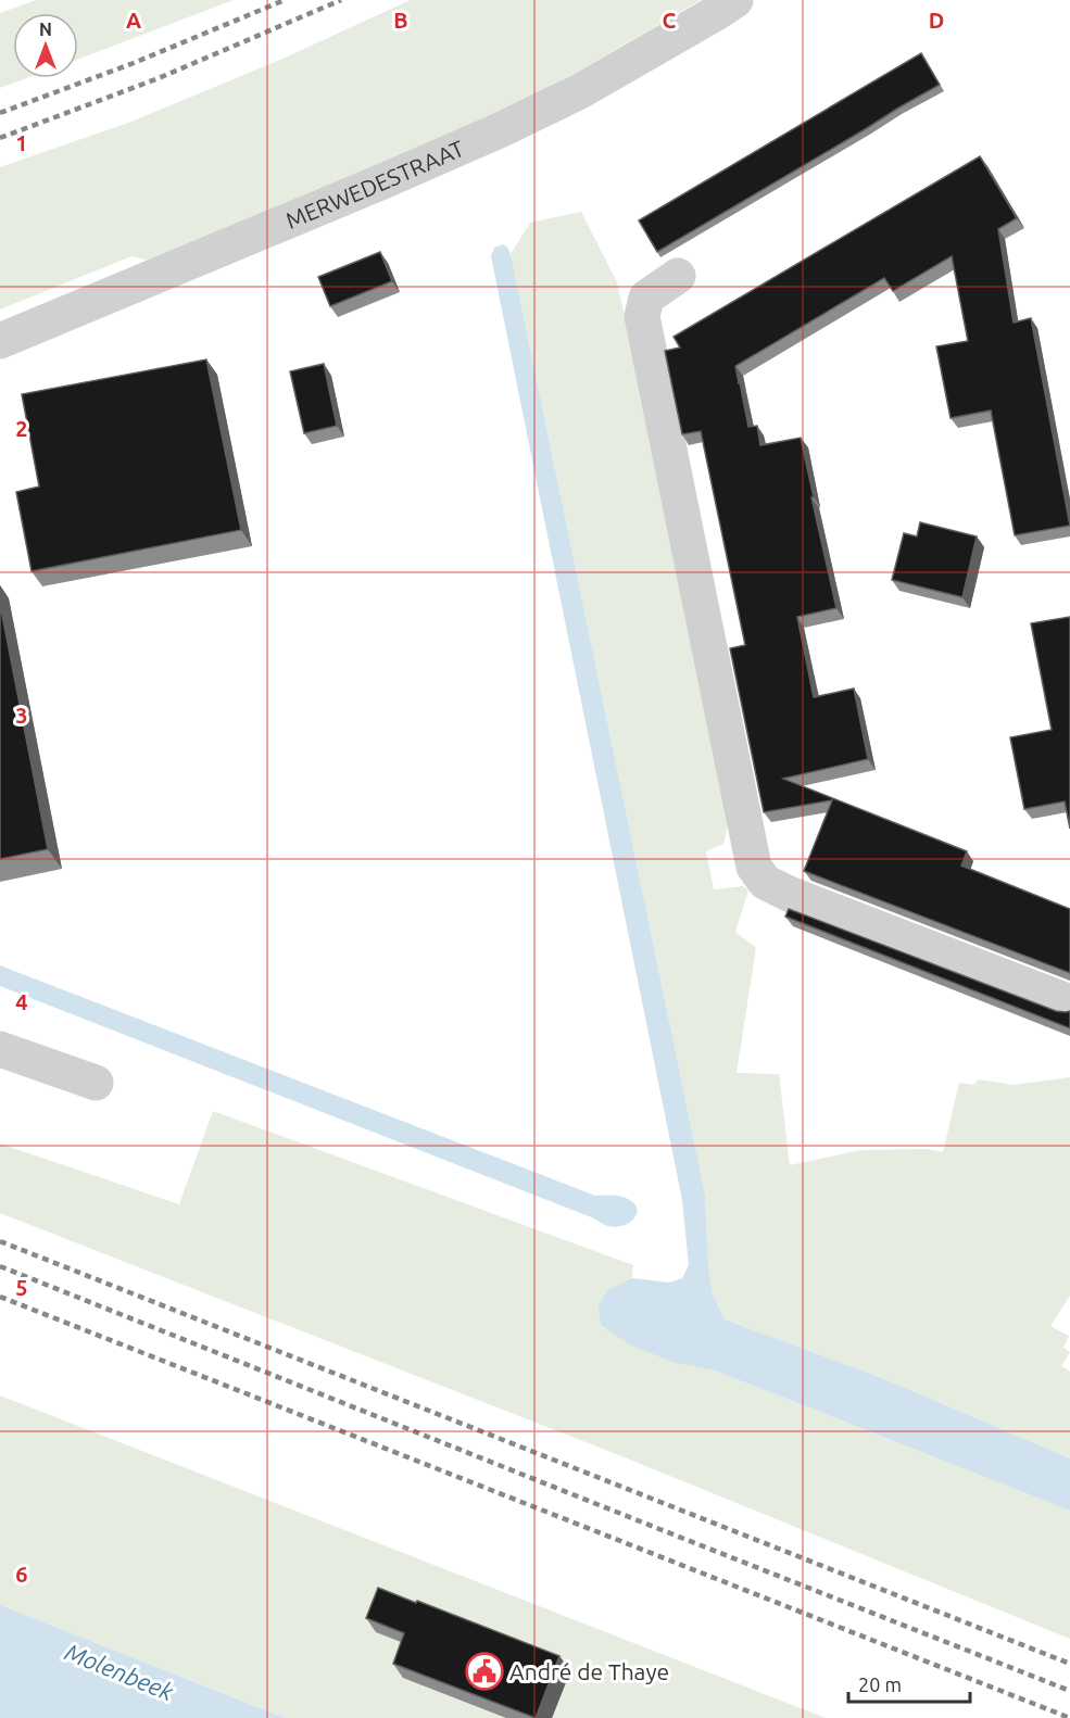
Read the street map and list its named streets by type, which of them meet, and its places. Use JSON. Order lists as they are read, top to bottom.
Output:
{
  "streets": {
    "street": ["MERWEDESTRAAT"]
  },
  "water": ["Molenbeek"],
  "places": {
    "public building": ["André de Thaye"]
  },
  "scale_bar": "20 m",
  "north": "top",
  "grid": {
    "columns": [
      "A",
      "B",
      "C",
      "D"
    ],
    "rows": [
      "1",
      "2",
      "3",
      "4",
      "5",
      "6"
    ]
  }
}
